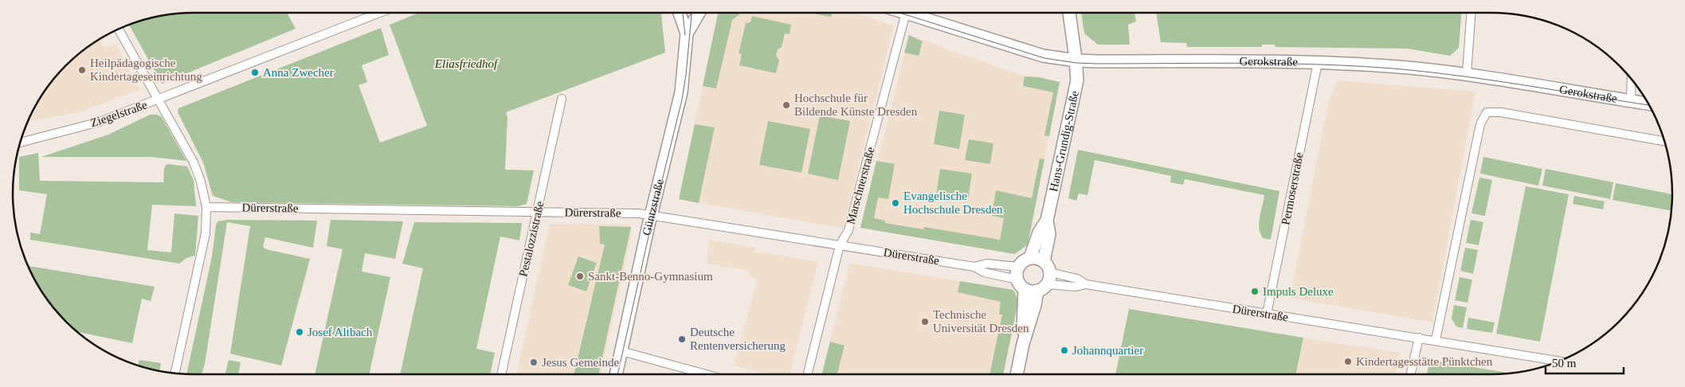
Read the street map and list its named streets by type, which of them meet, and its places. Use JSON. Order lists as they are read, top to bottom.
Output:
{
  "streets": {
    "street": [
      "Gerokstraße",
      "Ziegelstraße",
      "Hans-Grundig-Straße",
      "Marschnerstraße",
      "Permoserstraße",
      "Güntzstraße",
      "Dürerstraße",
      "Pestalozzistraße"
    ]
  },
  "crossings": [
    ["Gerokstraße", "Hans-Grundig-Straße"],
    ["Gerokstraße", "Marschnerstraße"],
    ["Gerokstraße", "Permoserstraße"],
    ["Hans-Grundig-Straße", "Dürerstraße"],
    ["Marschnerstraße", "Dürerstraße"],
    ["Permoserstraße", "Dürerstraße"],
    ["Güntzstraße", "Dürerstraße"],
    ["Dürerstraße", "Pestalozzistraße"]
  ],
  "parks": ["Eliasfriedhof"],
  "places": [
    "Heilpädagogische Kindertageseinrichtung",
    "Anna Zwecher",
    "Hochschule für Bildende Künste Dresden",
    "Evangelische Hochschule Dresden",
    "Sankt-Benno-Gymnasium",
    "Impuls Deluxe",
    "Technische Universität Dresden",
    "Josef Altbach",
    "Deutsche Rentenversicherung",
    "Johannquartier",
    "Kindertagesstätte Pünktchen",
    "Jesus Gemeinde"
  ],
  "scale_bar": "50 m"
}
